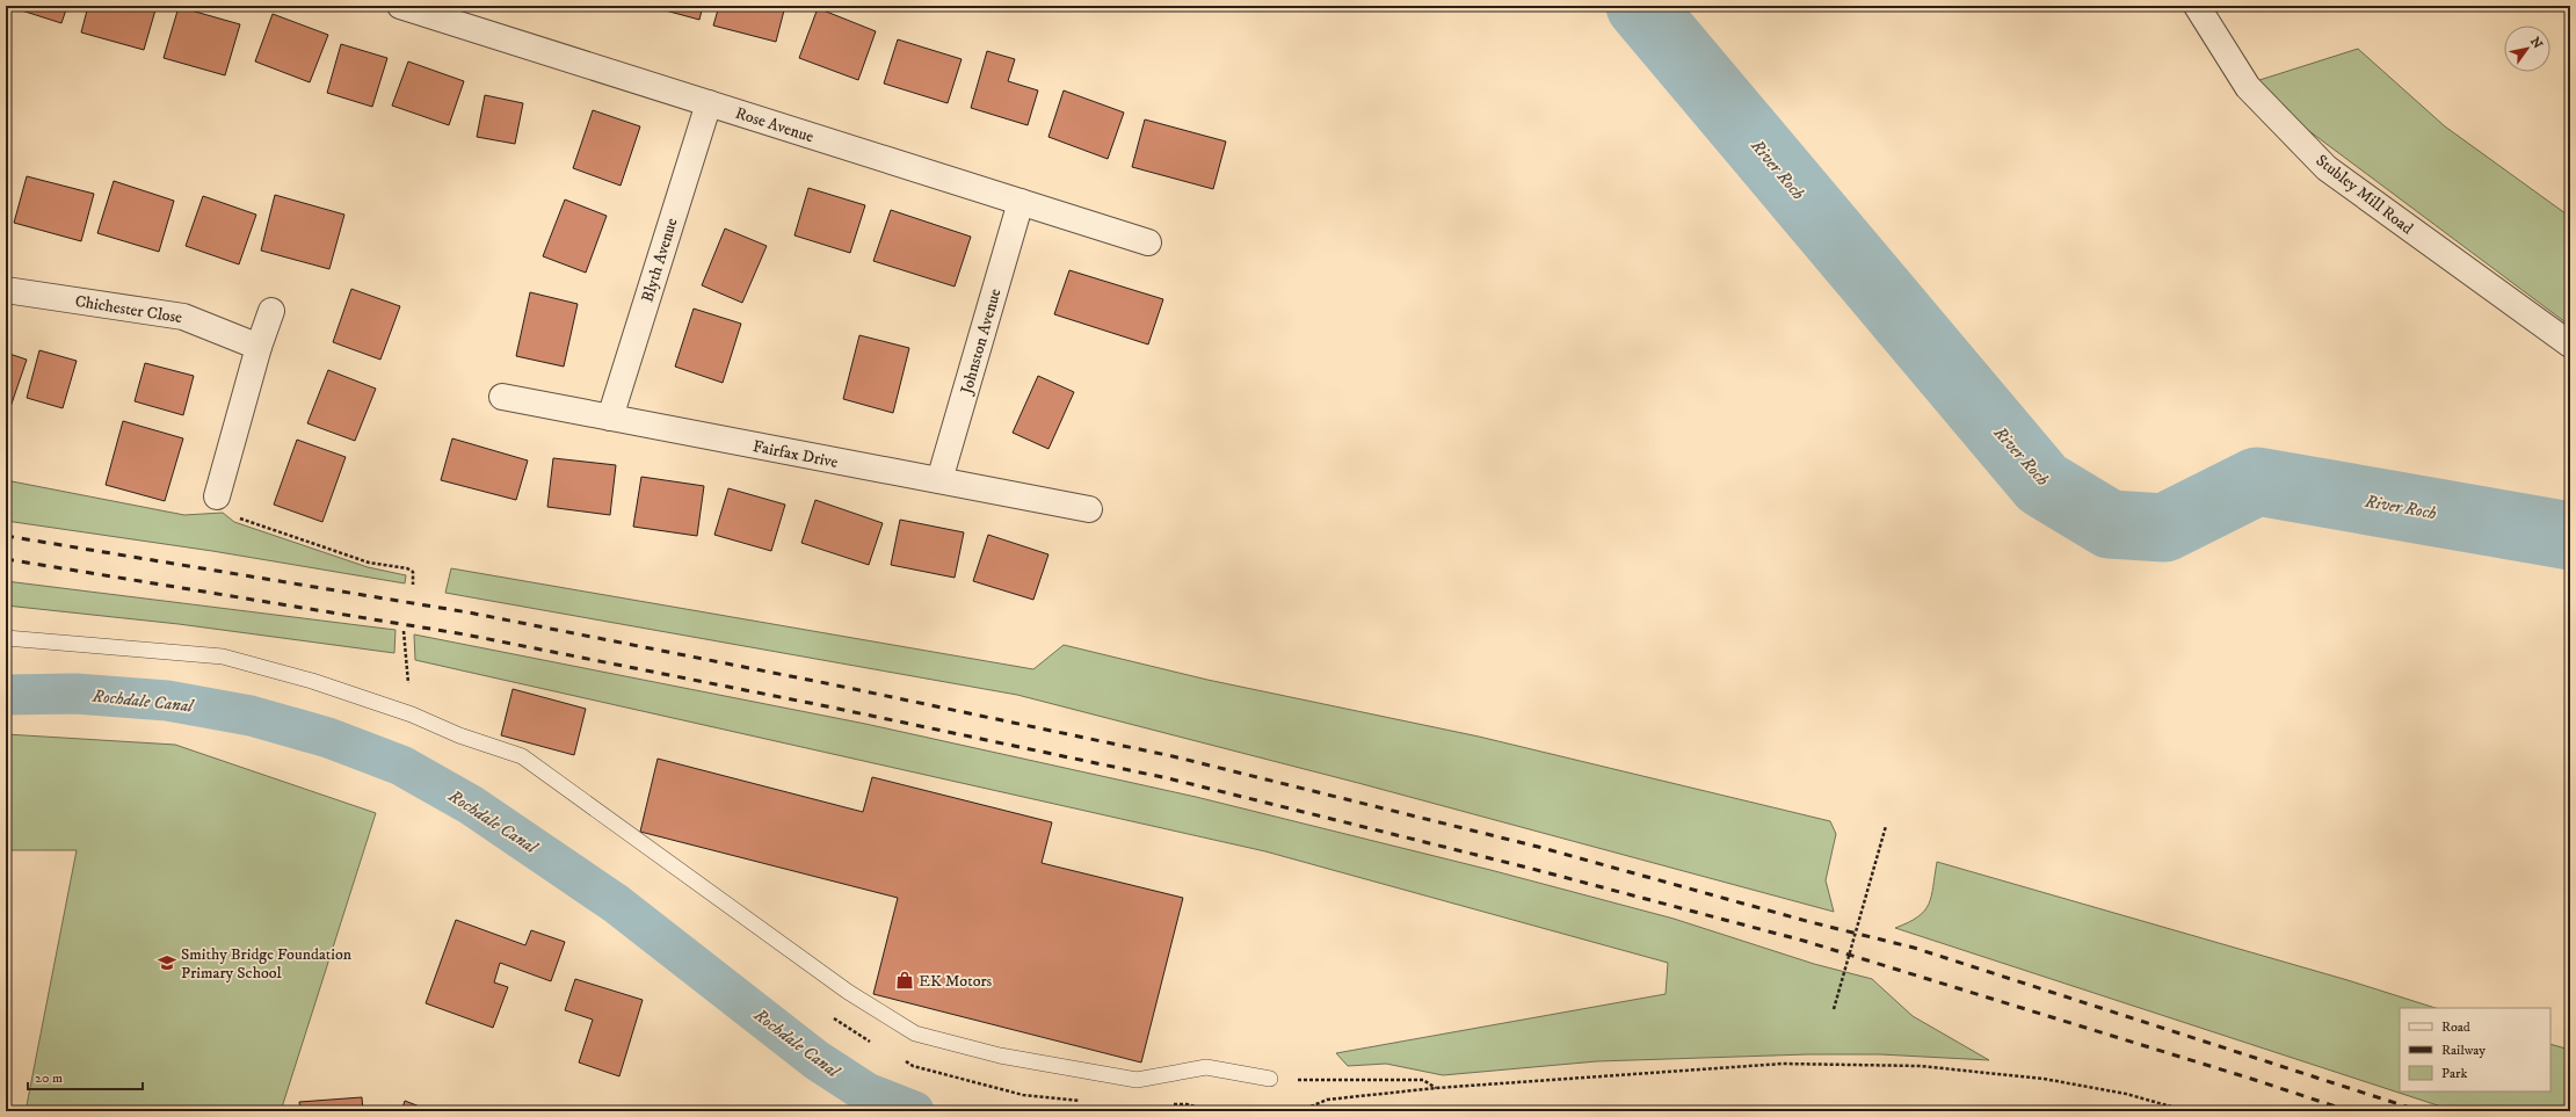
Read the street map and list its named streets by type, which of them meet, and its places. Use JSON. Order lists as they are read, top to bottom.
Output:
{
  "streets": {
    "street": [
      "Rose Avenue",
      "Stubley Mill Road",
      "Blyth Avenue",
      "Chichester Close",
      "Johnston Avenue",
      "Fairfax Drive"
    ]
  },
  "crossings": [
    ["Rose Avenue", "Blyth Avenue"],
    ["Rose Avenue", "Johnston Avenue"],
    ["Blyth Avenue", "Fairfax Drive"],
    ["Johnston Avenue", "Fairfax Drive"]
  ],
  "water": ["River Roch", "Rochdale Canal"],
  "places": {
    "school or university": ["Smithy Bridge Foundation Primary School"],
    "shop": ["EK Motors"]
  },
  "legend": ["Road", "Railway", "Park"],
  "scale_bar": "20 m",
  "north": "top right"
}
